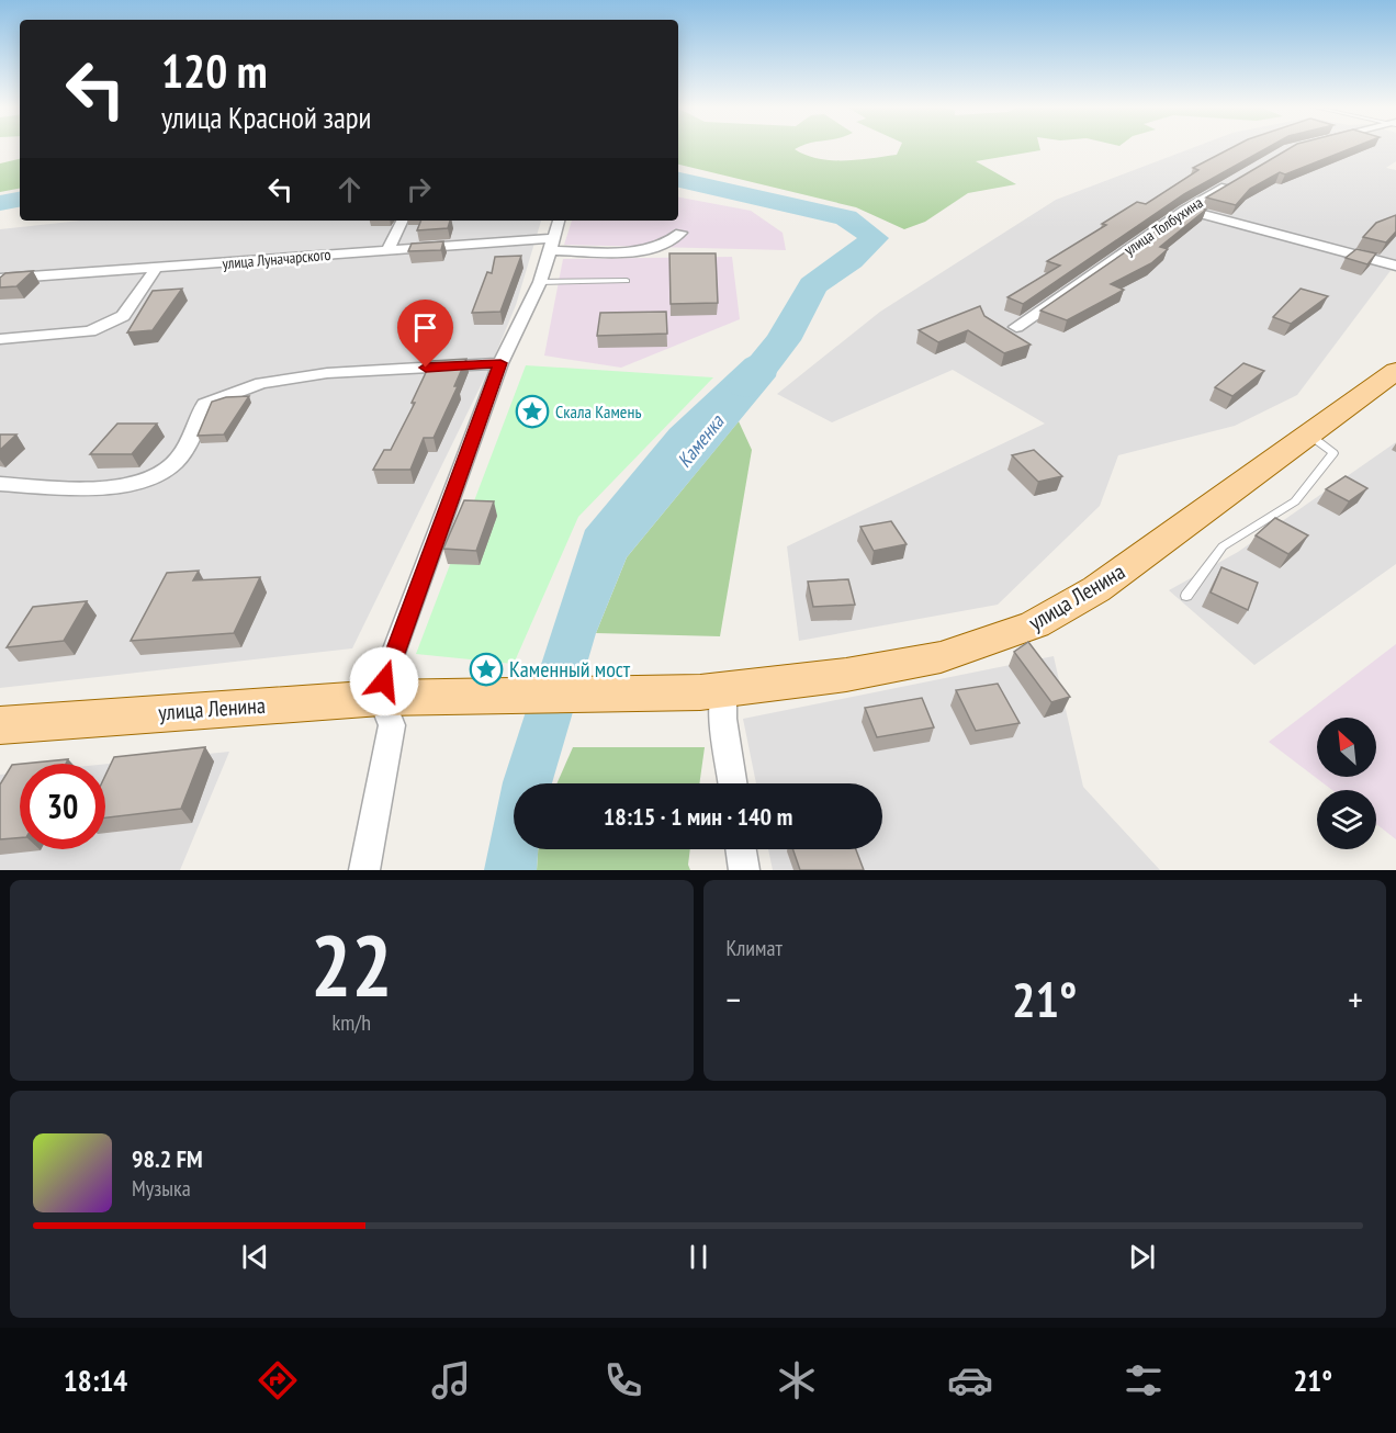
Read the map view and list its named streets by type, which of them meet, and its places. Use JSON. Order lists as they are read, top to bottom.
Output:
{
  "streets": {
    "main road": ["улица Ленина"],
    "street": ["улица Толбухина", "улица Луначарского"]
  },
  "water": ["Каменка"],
  "places": {
    "place": ["Скала Камень", "Каменный мост"]
  },
  "north": "top left",
  "page": {
    "turn": ["120 m", "улица Красной зари"],
    "limit": "30",
    "trip": "18:15 · 1 мин · 140 m",
    "tile": [
      ["22", "km/h"],
      "Климат"
    ],
    "heat": ["−", "21°", "+"],
    "song": ["98.2 FM", "Музыка"],
    "tabs": ["18:14", "21°"]
  }
}
